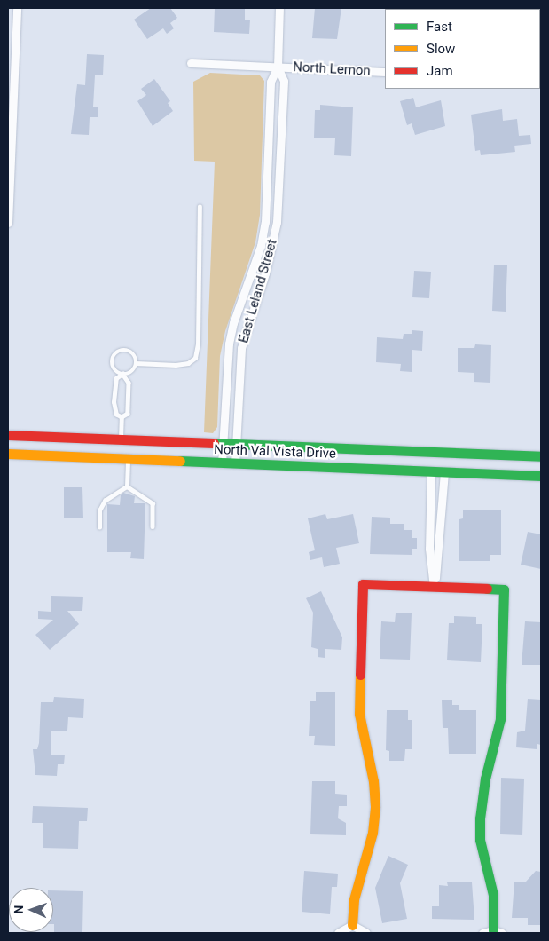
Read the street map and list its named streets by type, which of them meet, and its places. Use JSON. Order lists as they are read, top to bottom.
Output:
{
  "streets": {
    "main road": ["North Val Vista Drive"],
    "street": ["North Lemon", "East Leland Street"]
  },
  "crossings": [
    ["North Lemon", "East Leland Street"],
    ["East Leland Street", "North Val Vista Drive"]
  ],
  "legend": ["Fast", "Slow", "Jam"],
  "north": "left"
}
